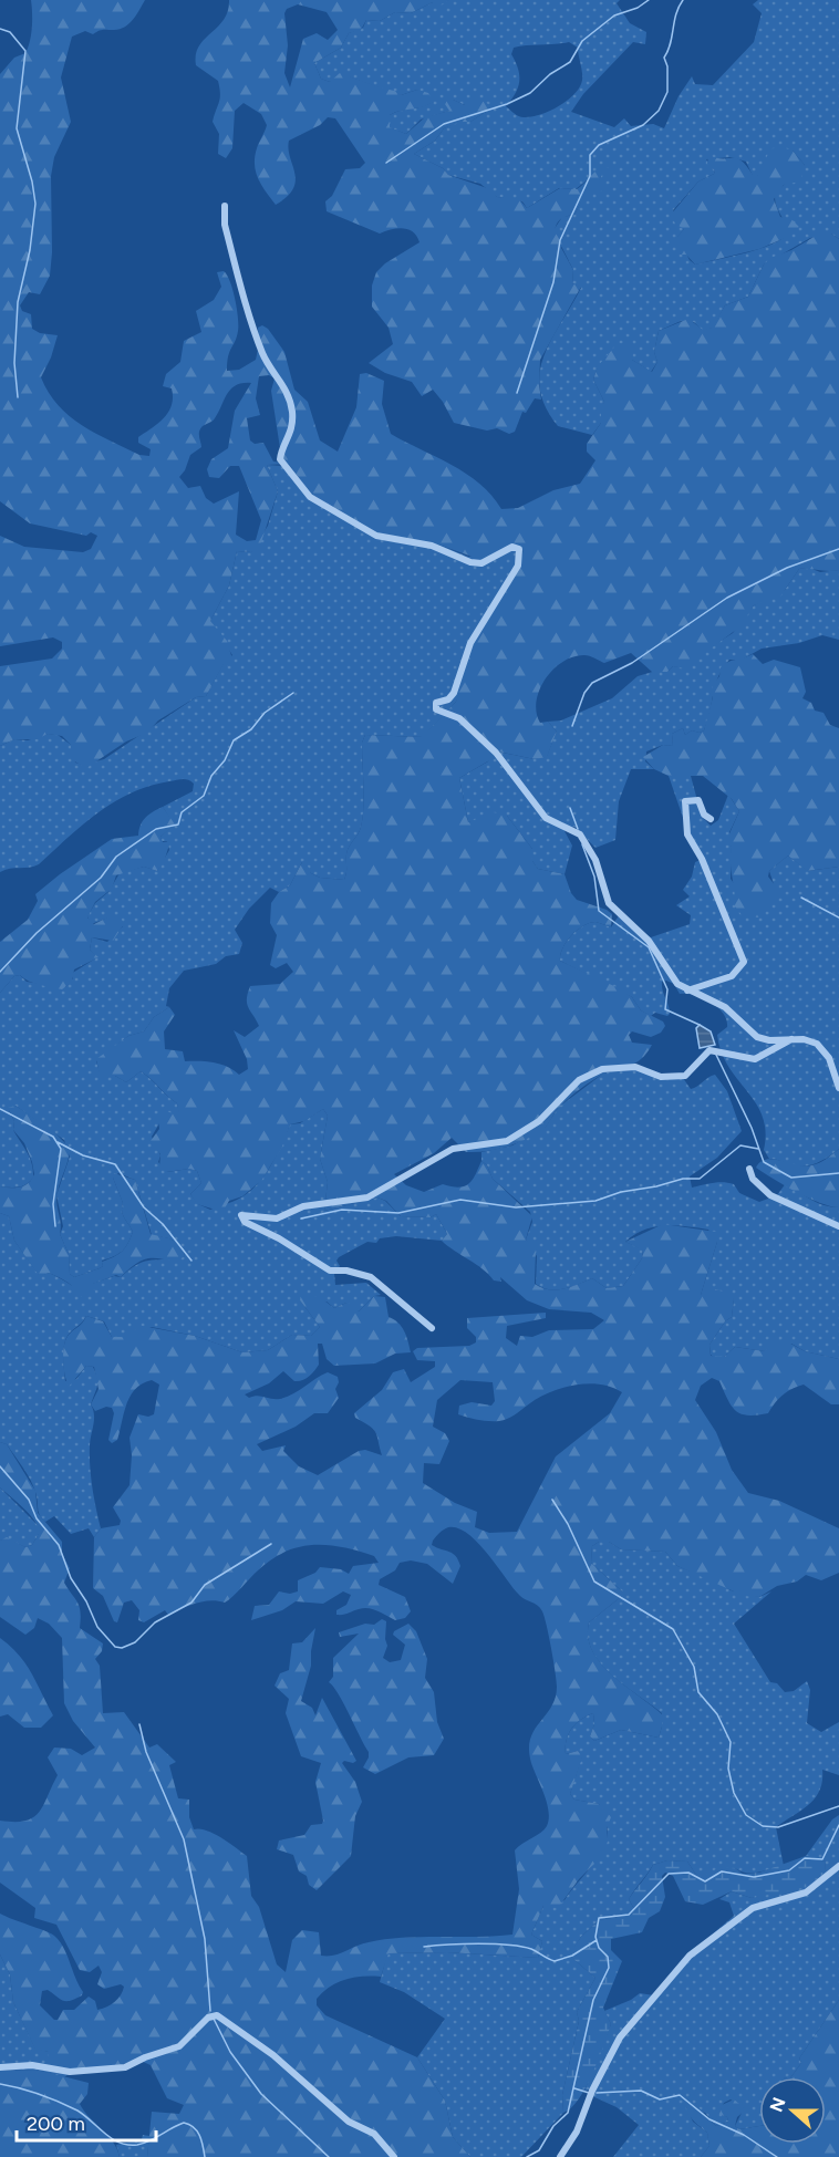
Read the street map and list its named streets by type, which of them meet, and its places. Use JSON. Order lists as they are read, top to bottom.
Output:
{
  "scale_bar": "200 m",
  "north": "left"
}
